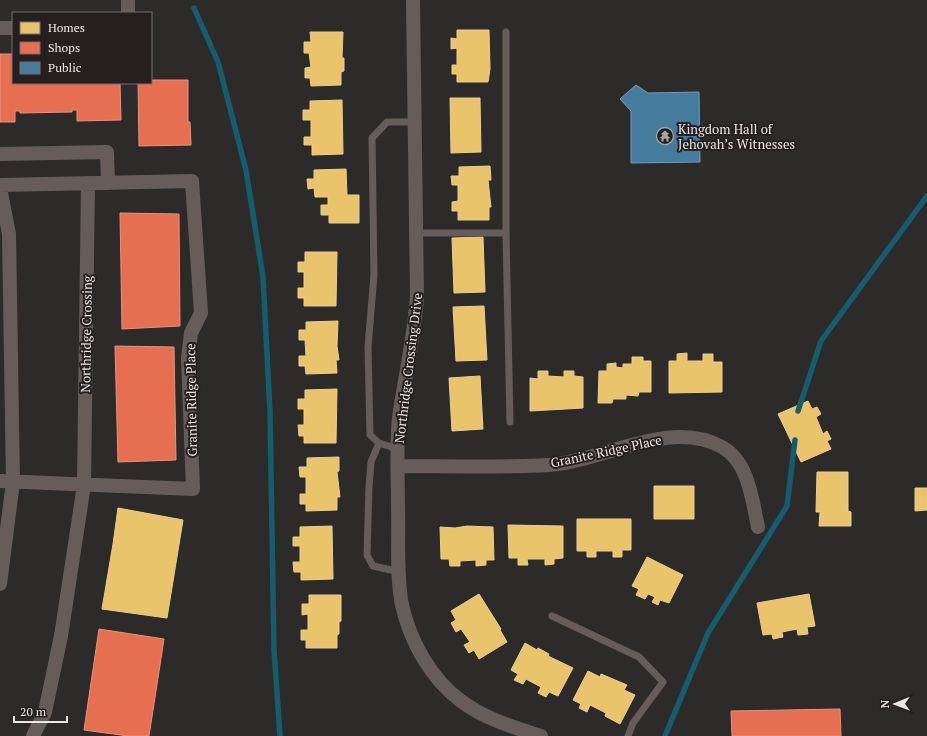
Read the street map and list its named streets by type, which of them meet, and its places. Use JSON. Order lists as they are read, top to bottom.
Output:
{
  "streets": {
    "street": ["Northridge Crossing", "Northridge Crossing Drive", "Granite Ridge Place"]
  },
  "crossings": [
    ["Northridge Crossing", "Granite Ridge Place"],
    ["Northridge Crossing Drive", "Granite Ridge Place"]
  ],
  "places": {
    "temple": ["Kingdom Hall of Jehovah’s Witnesses"]
  },
  "legend": ["Homes", "Shops", "Public"],
  "scale_bar": "20 m",
  "north": "left"
}
